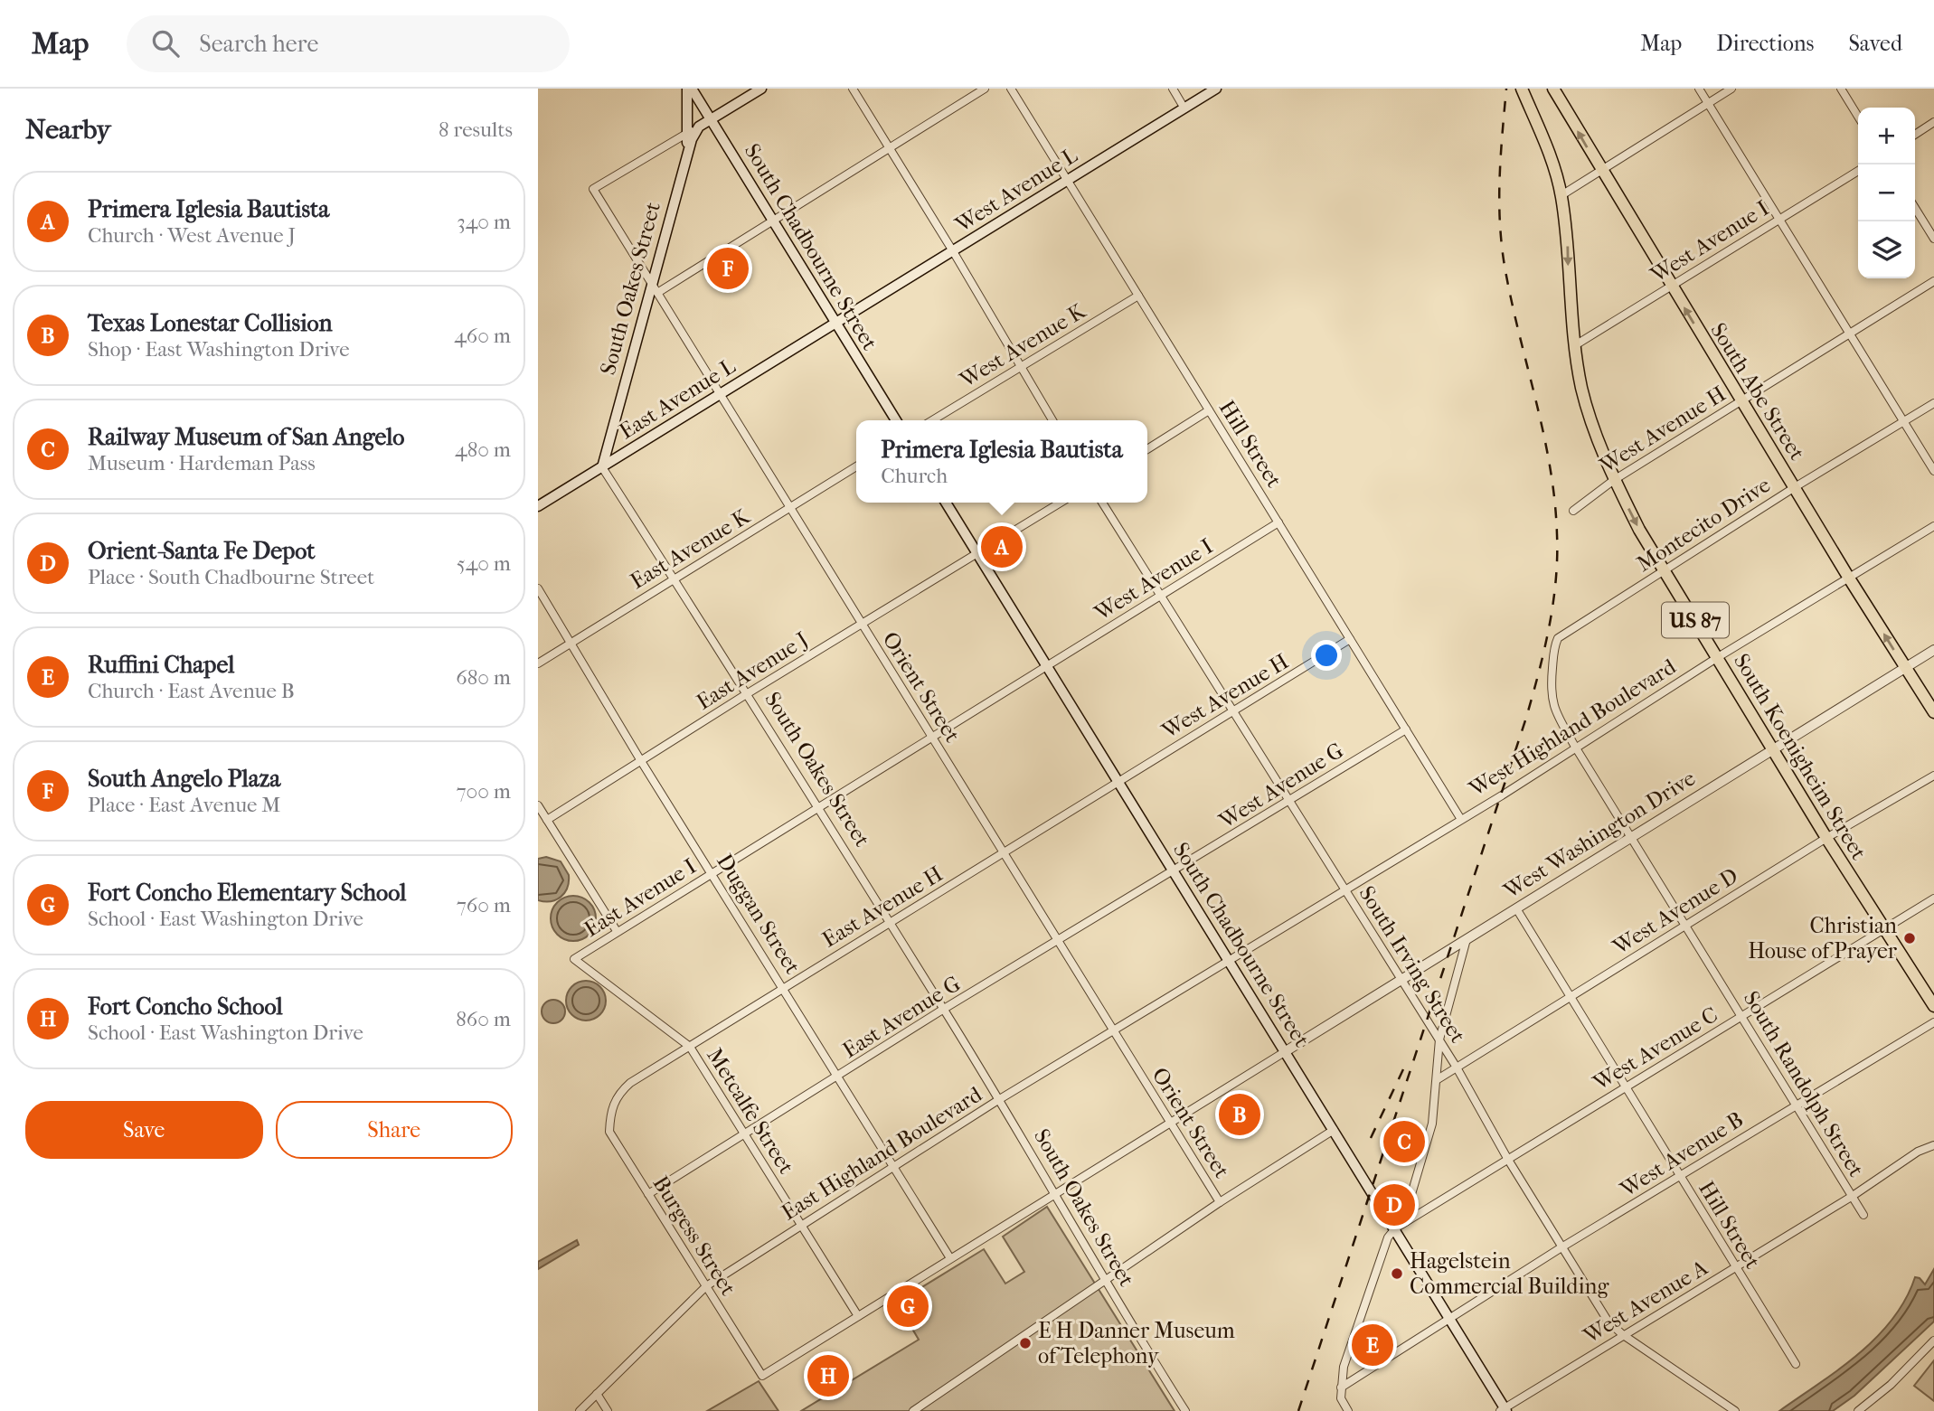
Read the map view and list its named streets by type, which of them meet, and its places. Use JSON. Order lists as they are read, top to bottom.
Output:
{
  "streets": {
    "main road": [
      "West Avenue L",
      "South Chadbourne Street",
      "South Oakes Street",
      "South Abe Street",
      "East Avenue L",
      "US 87",
      "South Koenigheim Street"
    ],
    "street": [
      "West Avenue I",
      "West Avenue K",
      "West Avenue H",
      "Hill Street",
      "Montecito Drive",
      "East Avenue K",
      "East Avenue J",
      "Orient Street",
      "West Highland Boulevard",
      "West Avenue G",
      "West Washington Drive",
      "East Avenue I",
      "East Avenue H",
      "West Avenue D",
      "Duggan Street",
      "South Irving Street",
      "East Avenue G",
      "West Avenue C",
      "South Randolph Street",
      "Metcalfe Street",
      "East Highland Boulevard",
      "West Avenue B",
      "Burgess Street",
      "West Avenue A"
    ]
  },
  "crossings": [
    ["West Avenue L", "South Chadbourne Street"],
    ["West Avenue L", "East Avenue L"],
    ["West Avenue L", "Hill Street"],
    ["West Avenue I", "South Chadbourne Street"],
    ["West Avenue I", "South Abe Street"],
    ["West Avenue I", "Hill Street"],
    ["West Avenue I", "South Koenigheim Street"],
    ["West Avenue I", "East Avenue I"],
    ["West Avenue I", "South Irving Street"],
    ["South Chadbourne Street", "East Avenue L"],
    ["South Chadbourne Street", "West Avenue H"],
    ["South Chadbourne Street", "East Avenue J"],
    ["South Chadbourne Street", "West Highland Boulevard"],
    ["South Chadbourne Street", "West Avenue G"],
    ["South Chadbourne Street", "West Washington Drive"],
    ["South Chadbourne Street", "East Avenue I"],
    ["South Chadbourne Street", "East Avenue H"],
    ["South Chadbourne Street", "East Avenue G"],
    ["South Chadbourne Street", "West Avenue C"],
    ["South Chadbourne Street", "East Highland Boulevard"],
    ["South Chadbourne Street", "West Avenue B"],
    ["South Chadbourne Street", "West Avenue A"],
    ["South Oakes Street", "East Avenue L"],
    ["South Oakes Street", "East Avenue K"],
    ["South Oakes Street", "East Avenue J"],
    ["South Oakes Street", "Orient Street"],
    ["South Oakes Street", "East Avenue I"],
    ["South Oakes Street", "East Avenue H"],
    ["South Oakes Street", "East Avenue G"],
    ["South Oakes Street", "East Highland Boulevard"],
    ["West Avenue K", "Hill Street"],
    ["South Abe Street", "West Avenue H"],
    ["South Abe Street", "Montecito Drive"],
    ["South Abe Street", "West Highland Boulevard"],
    ["South Abe Street", "West Washington Drive"],
    ["East Avenue L", "Orient Street"],
    ["West Avenue H", "Hill Street"],
    ["West Avenue H", "South Koenigheim Street"],
    ["West Avenue H", "East Avenue H"],
    ["West Avenue H", "South Irving Street"],
    ["Hill Street", "West Highland Boulevard"],
    ["Hill Street", "West Avenue G"],
    ["Hill Street", "West Washington Drive"],
    ["Hill Street", "West Avenue D"],
    ["Hill Street", "West Avenue C"],
    ["Hill Street", "West Avenue B"],
    ["Hill Street", "West Avenue A"],
    ["Montecito Drive", "South Koenigheim Street"],
    ["Montecito Drive", "South Randolph Street"],
    ["East Avenue K", "Orient Street"],
    ["East Avenue K", "Duggan Street"],
    ["East Avenue J", "Orient Street"],
    ["East Avenue J", "Duggan Street"],
    ["Orient Street", "East Avenue I"],
    ["Orient Street", "East Avenue H"],
    ["Orient Street", "East Avenue G"],
    ["Orient Street", "East Highland Boulevard"],
    ["West Highland Boulevard", "South Koenigheim Street"],
    ["West Highland Boulevard", "South Irving Street"],
    ["West Highland Boulevard", "South Randolph Street"],
    ["West Highland Boulevard", "East Highland Boulevard"],
    ["South Koenigheim Street", "West Washington Drive"],
    ["South Koenigheim Street", "West Avenue D"],
    ["South Koenigheim Street", "West Avenue C"],
    ["West Avenue G", "South Irving Street"],
    ["West Avenue G", "East Avenue G"],
    ["West Washington Drive", "South Irving Street"],
    ["West Washington Drive", "South Randolph Street"],
    ["East Avenue I", "Duggan Street"],
    ["East Avenue I", "Metcalfe Street"],
    ["East Avenue H", "Duggan Street"],
    ["East Avenue H", "Metcalfe Street"],
    ["East Avenue H", "Burgess Street"],
    ["West Avenue D", "South Irving Street"],
    ["West Avenue D", "South Randolph Street"],
    ["Duggan Street", "East Avenue G"],
    ["Duggan Street", "East Highland Boulevard"],
    ["South Irving Street", "West Avenue C"],
    ["South Irving Street", "West Avenue B"],
    ["South Irving Street", "West Avenue A"],
    ["East Avenue G", "Metcalfe Street"],
    ["East Avenue G", "Burgess Street"],
    ["West Avenue C", "South Randolph Street"],
    ["South Randolph Street", "West Avenue B"],
    ["South Randolph Street", "West Avenue A"],
    ["Metcalfe Street", "East Highland Boulevard"],
    ["Metcalfe Street", "Burgess Street"],
    ["East Highland Boulevard", "Burgess Street"]
  ],
  "one_way": ["South Abe Street"],
  "places": ["Christian House of Prayer", "Hagelstein Commercial Building", "E H Danner Museum of Telephony"],
  "page": {
    "header": "Map",
    "search": "Search here",
    "nav": ["Map", "Directions", "Saved"],
    "heading": ["Nearby", "8 results"],
    "map_buttons": ["+", "−"],
    "list": [
      {
        "mark": "A",
        "name": "Primera Iglesia Bautista",
        "note": "Church · West Avenue J",
        "value": "340 m"
      },
      {
        "mark": "B",
        "name": "Texas Lonestar Collision",
        "note": "Shop · East Washington Drive",
        "value": "460 m"
      },
      {
        "mark": "C",
        "name": "Railway Museum of San Angelo",
        "note": "Museum · Hardeman Pass",
        "value": "480 m"
      },
      {
        "mark": "D",
        "name": "Orient-Santa Fe Depot",
        "note": "Place · South Chadbourne Street",
        "value": "540 m"
      },
      {
        "mark": "E",
        "name": "Ruffini Chapel",
        "note": "Church · East Avenue B",
        "value": "680 m"
      },
      {
        "mark": "F",
        "name": "South Angelo Plaza",
        "note": "Place · East Avenue M",
        "value": "700 m"
      },
      {
        "mark": "G",
        "name": "Fort Concho Elementary School",
        "note": "School · East Washington Drive",
        "value": "760 m"
      },
      {
        "mark": "H",
        "name": "Fort Concho School",
        "note": "School · East Washington Drive",
        "value": "860 m"
      }
    ],
    "pins": [
      "F",
      "A",
      "B",
      "C",
      "D",
      "G",
      "E",
      "H"
    ],
    "popup": ["Primera Iglesia Bautista", "Church"],
    "buttons": ["Save", "Share"]
  }
}
